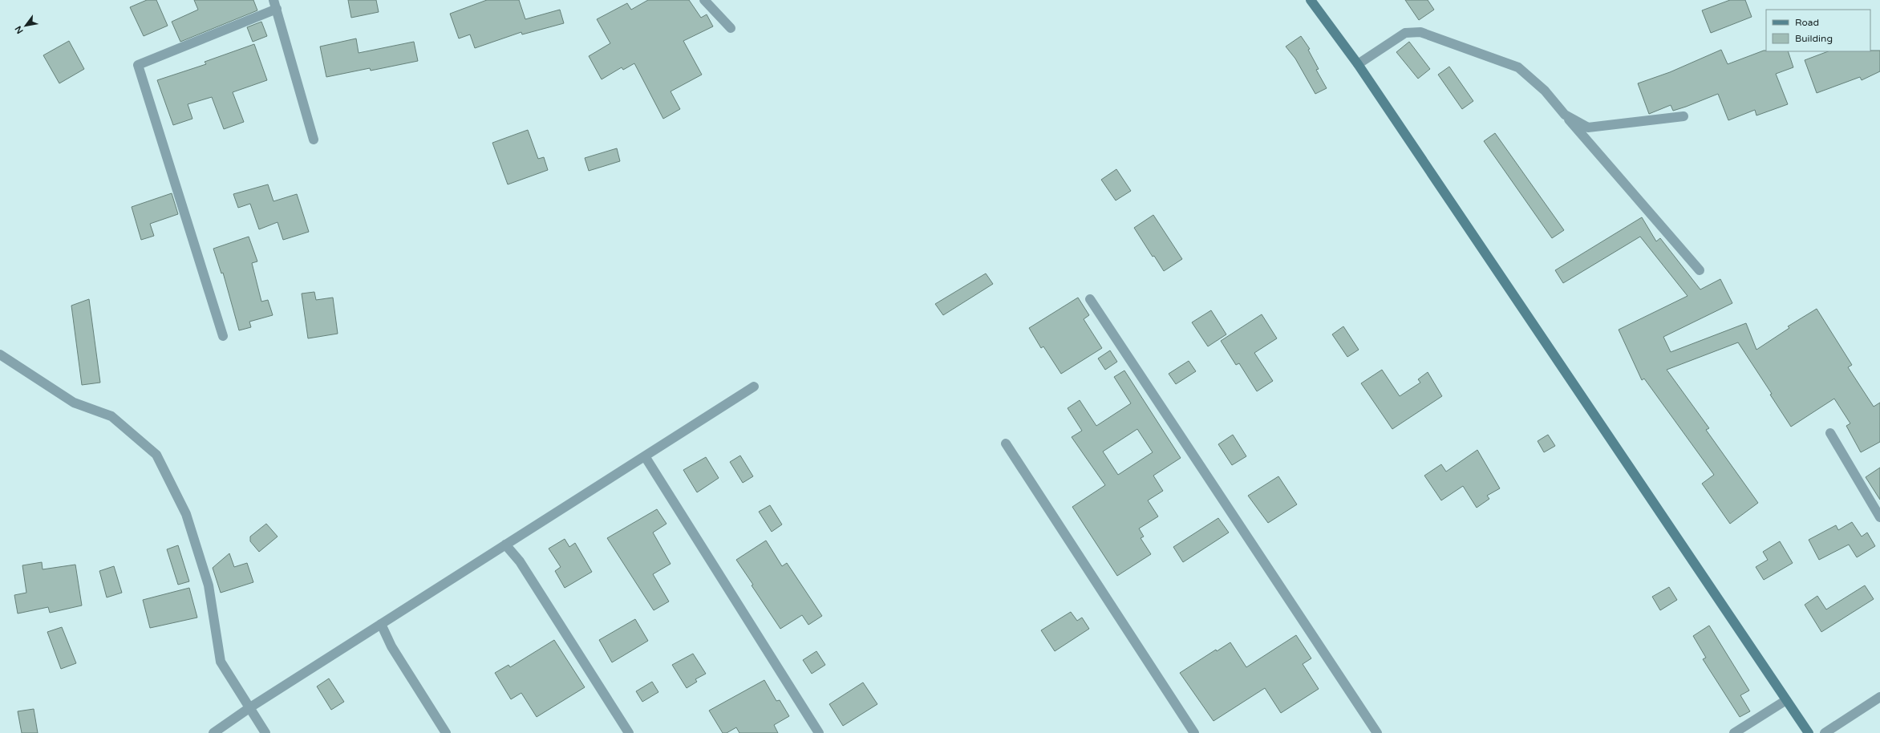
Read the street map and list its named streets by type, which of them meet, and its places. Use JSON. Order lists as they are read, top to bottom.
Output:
{
  "legend": ["Road", "Building"],
  "north": "bottom left"
}
